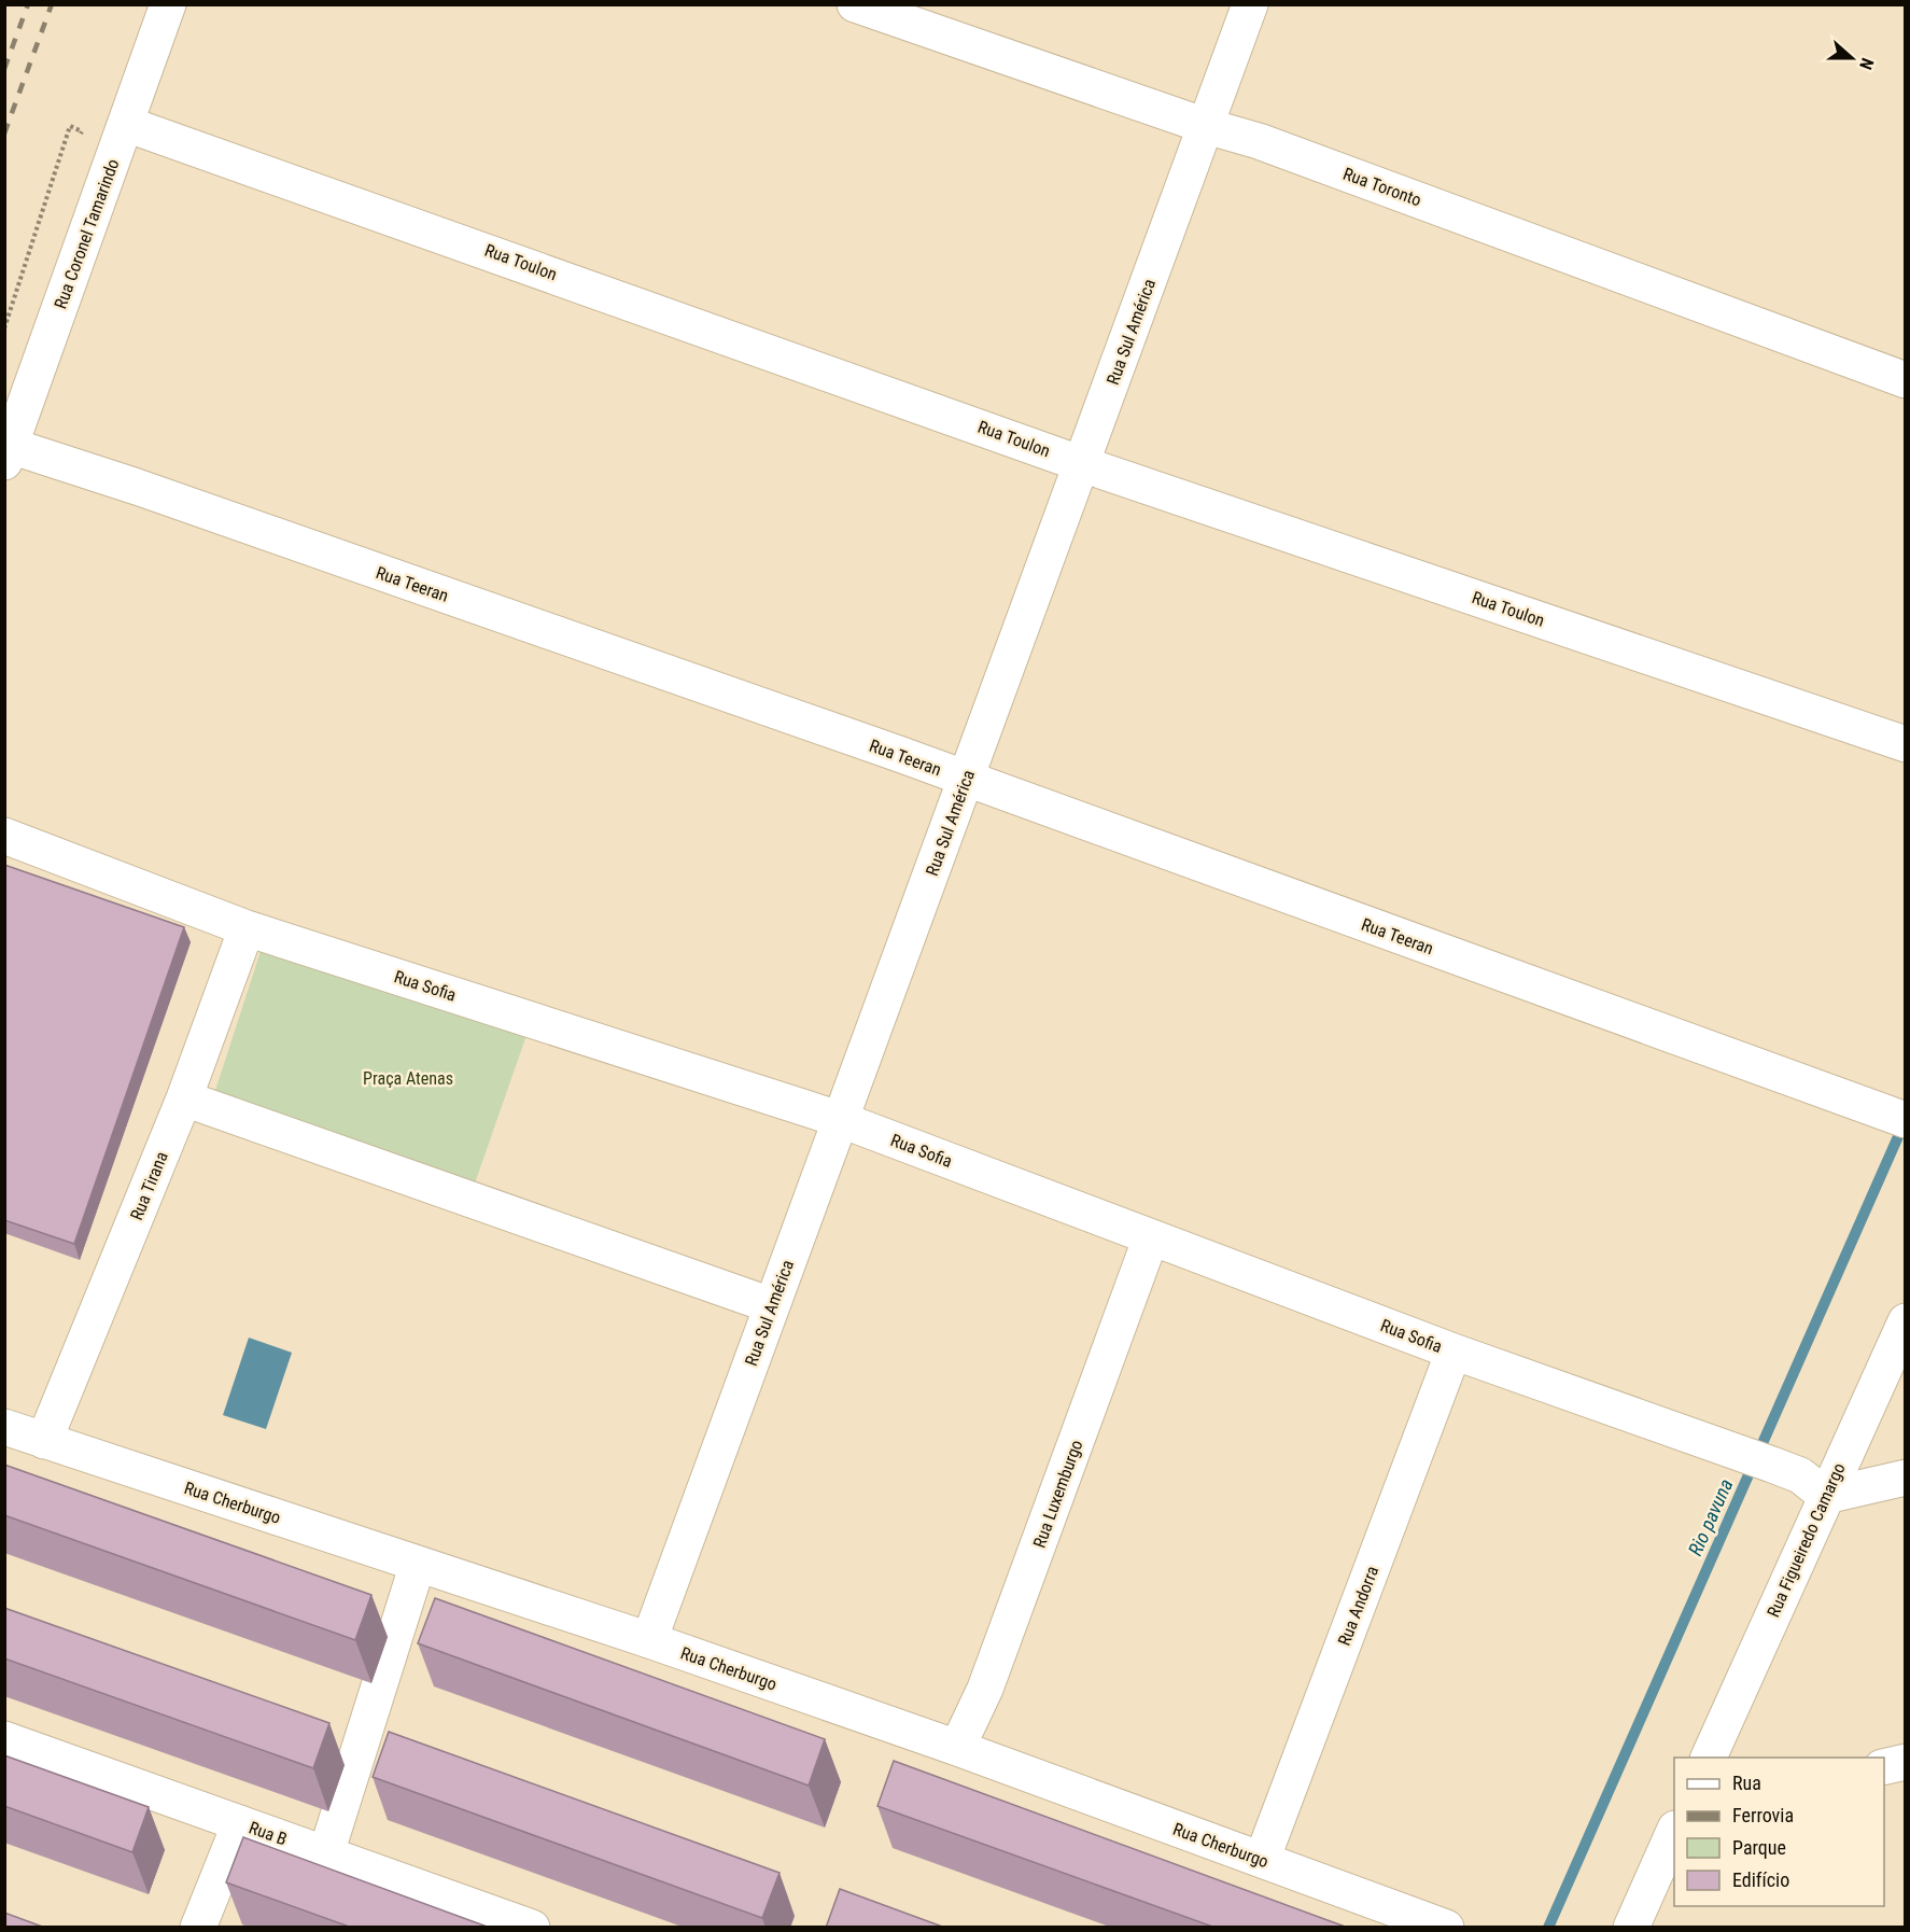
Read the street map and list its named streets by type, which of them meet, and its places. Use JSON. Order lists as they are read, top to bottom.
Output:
{
  "streets": {
    "street": [
      "Rua Toronto",
      "Rua Coronel Tamarindo",
      "Rua Toulon",
      "Rua Sul América",
      "Rua Teeran",
      "Rua Sofia",
      "Rua Tirana",
      "Rua Luxemburgo",
      "Rua Cherburgo",
      "Rua Figueiredo Camargo",
      "Rua Andorra",
      "Rua B"
    ]
  },
  "crossings": [
    ["Rua Toronto", "Rua Sul América"],
    ["Rua Coronel Tamarindo", "Rua Toulon"],
    ["Rua Coronel Tamarindo", "Rua Teeran"],
    ["Rua Toulon", "Rua Sul América"],
    ["Rua Sul América", "Rua Teeran"],
    ["Rua Sul América", "Rua Sofia"],
    ["Rua Sul América", "Rua Cherburgo"],
    ["Rua Sofia", "Rua Tirana"],
    ["Rua Sofia", "Rua Luxemburgo"],
    ["Rua Sofia", "Rua Figueiredo Camargo"],
    ["Rua Sofia", "Rua Andorra"],
    ["Rua Tirana", "Rua Cherburgo"],
    ["Rua Luxemburgo", "Rua Cherburgo"],
    ["Rua Cherburgo", "Rua Andorra"]
  ],
  "water": ["Rio pavuna"],
  "parks": ["Praça Atenas"],
  "legend": [
    "Rua",
    "Ferrovia",
    "Parque",
    "Edifício"
  ],
  "north": "right"
}
